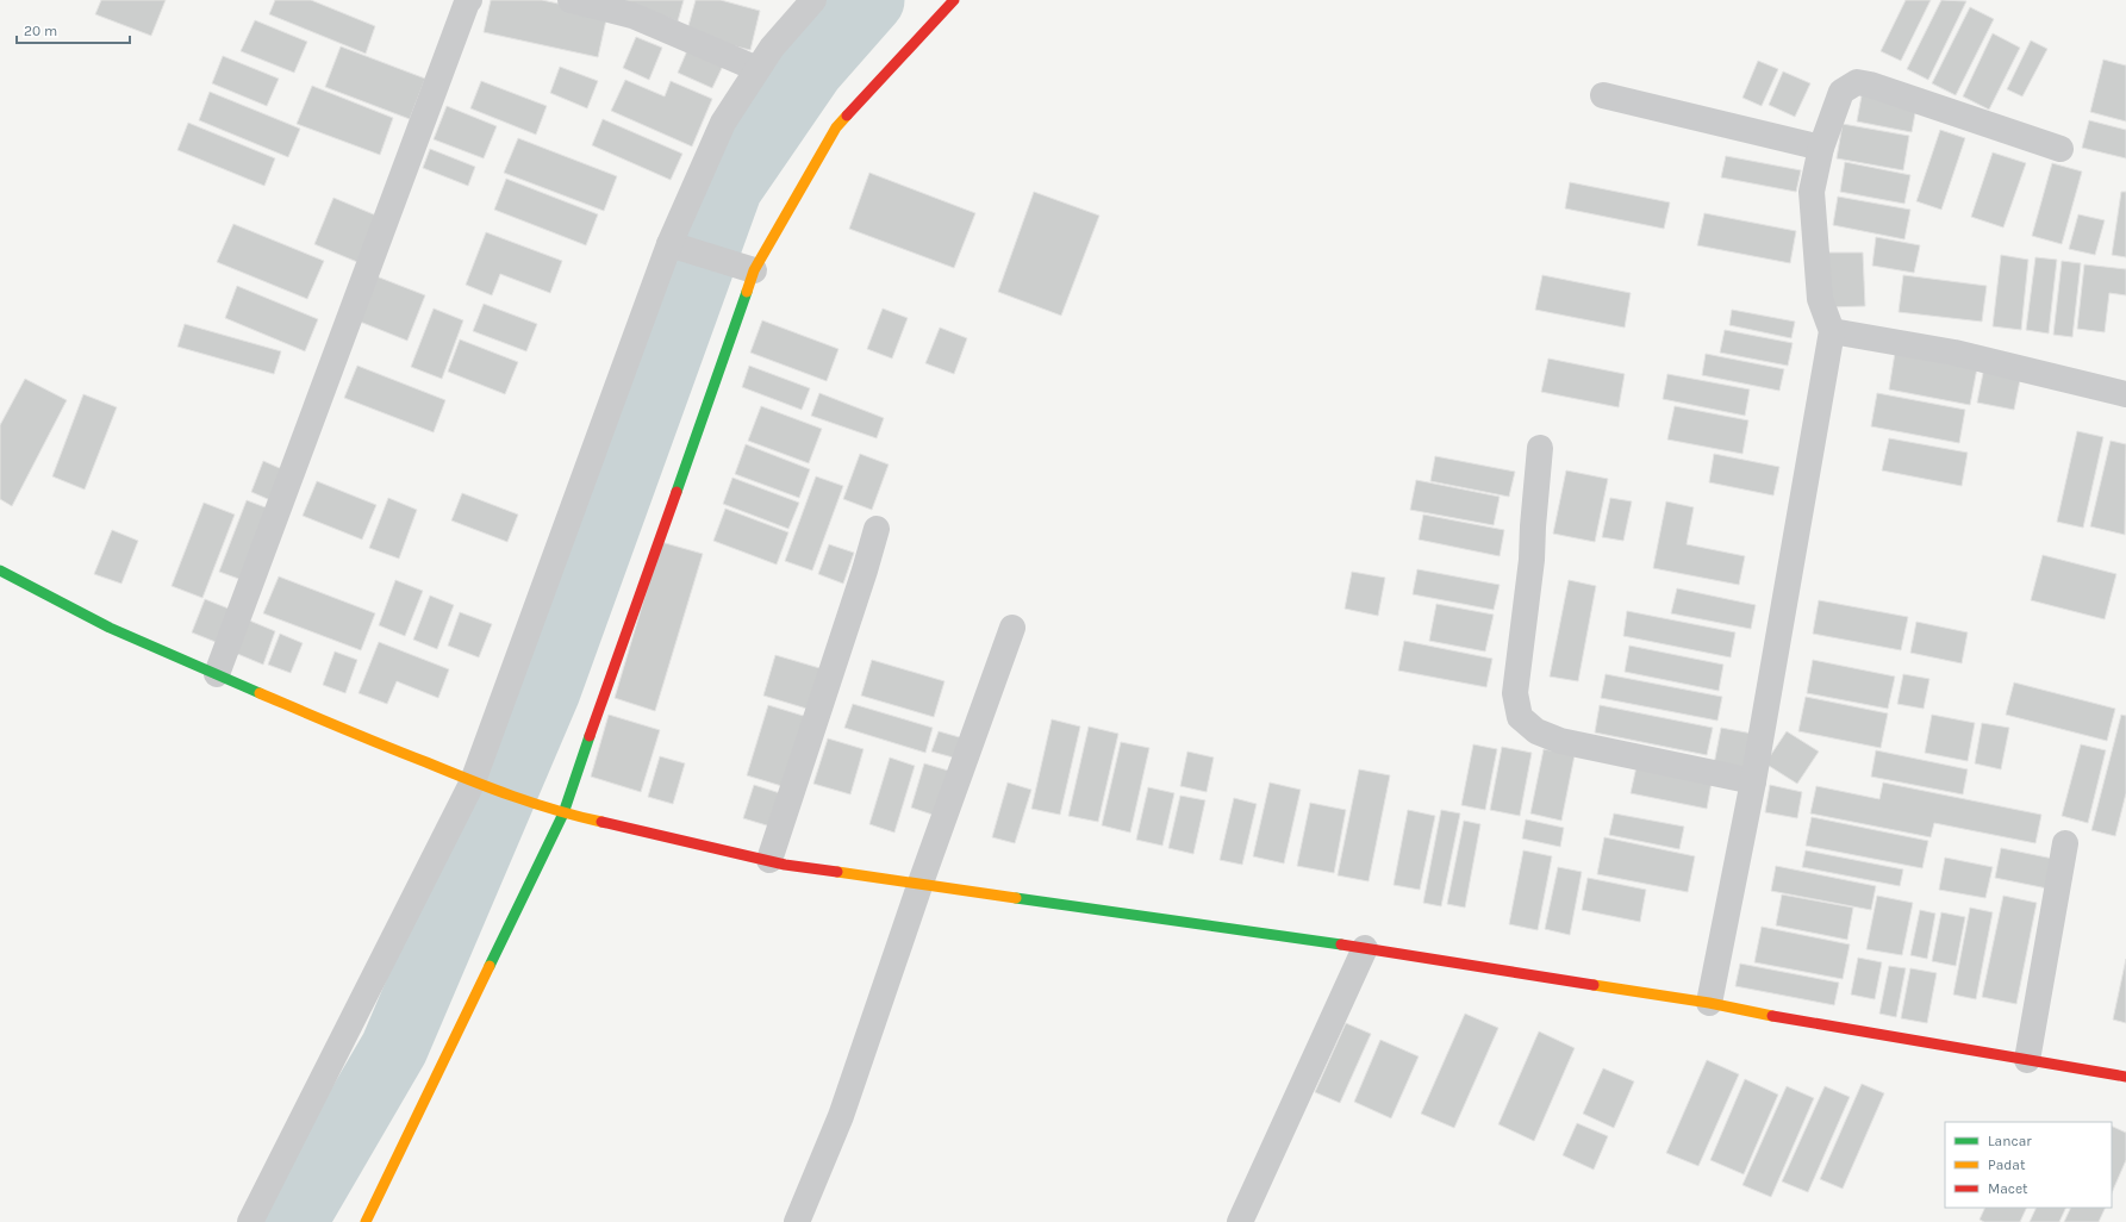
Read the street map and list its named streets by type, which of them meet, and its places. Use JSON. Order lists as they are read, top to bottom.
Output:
{
  "legend": ["Lancar", "Padat", "Macet"],
  "scale_bar": "20 m"
}
